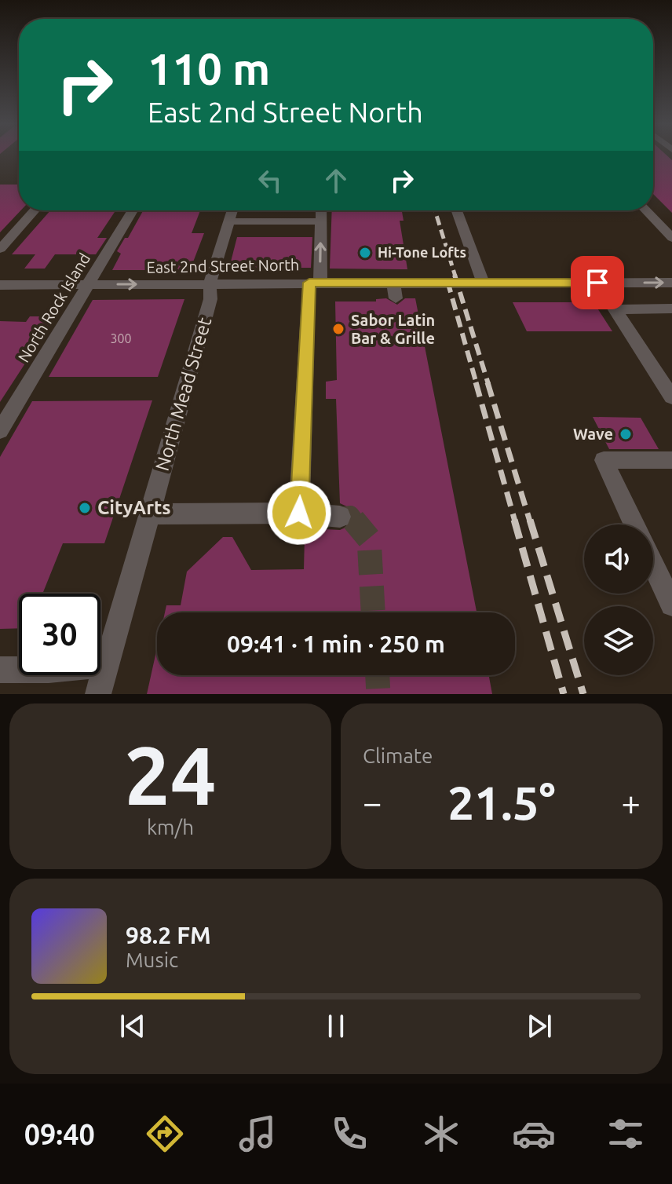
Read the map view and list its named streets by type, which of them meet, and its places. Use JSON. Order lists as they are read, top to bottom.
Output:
{
  "streets": {
    "street": ["East 2nd Street North", "North Rock Island", "North Mead Street"]
  },
  "crossings": [
    ["East 2nd Street North", "North Rock Island"],
    ["East 2nd Street North", "North Mead Street"]
  ],
  "places": [
    "Hi-Tone Lofts",
    "Sabor Latin Bar & Grille",
    "Wave",
    "CityArts"
  ],
  "house_numbers": ["300"],
  "page": {
    "turn": ["110 m", "East 2nd Street North"],
    "limit": "30",
    "trip": "09:41 · 1 min · 250 m",
    "tile": [
      ["24", "km/h"],
      "Climate"
    ],
    "heat": ["−", "21.5°", "+"],
    "song": ["98.2 FM", "Music"],
    "tabs": "09:40"
  }
}
